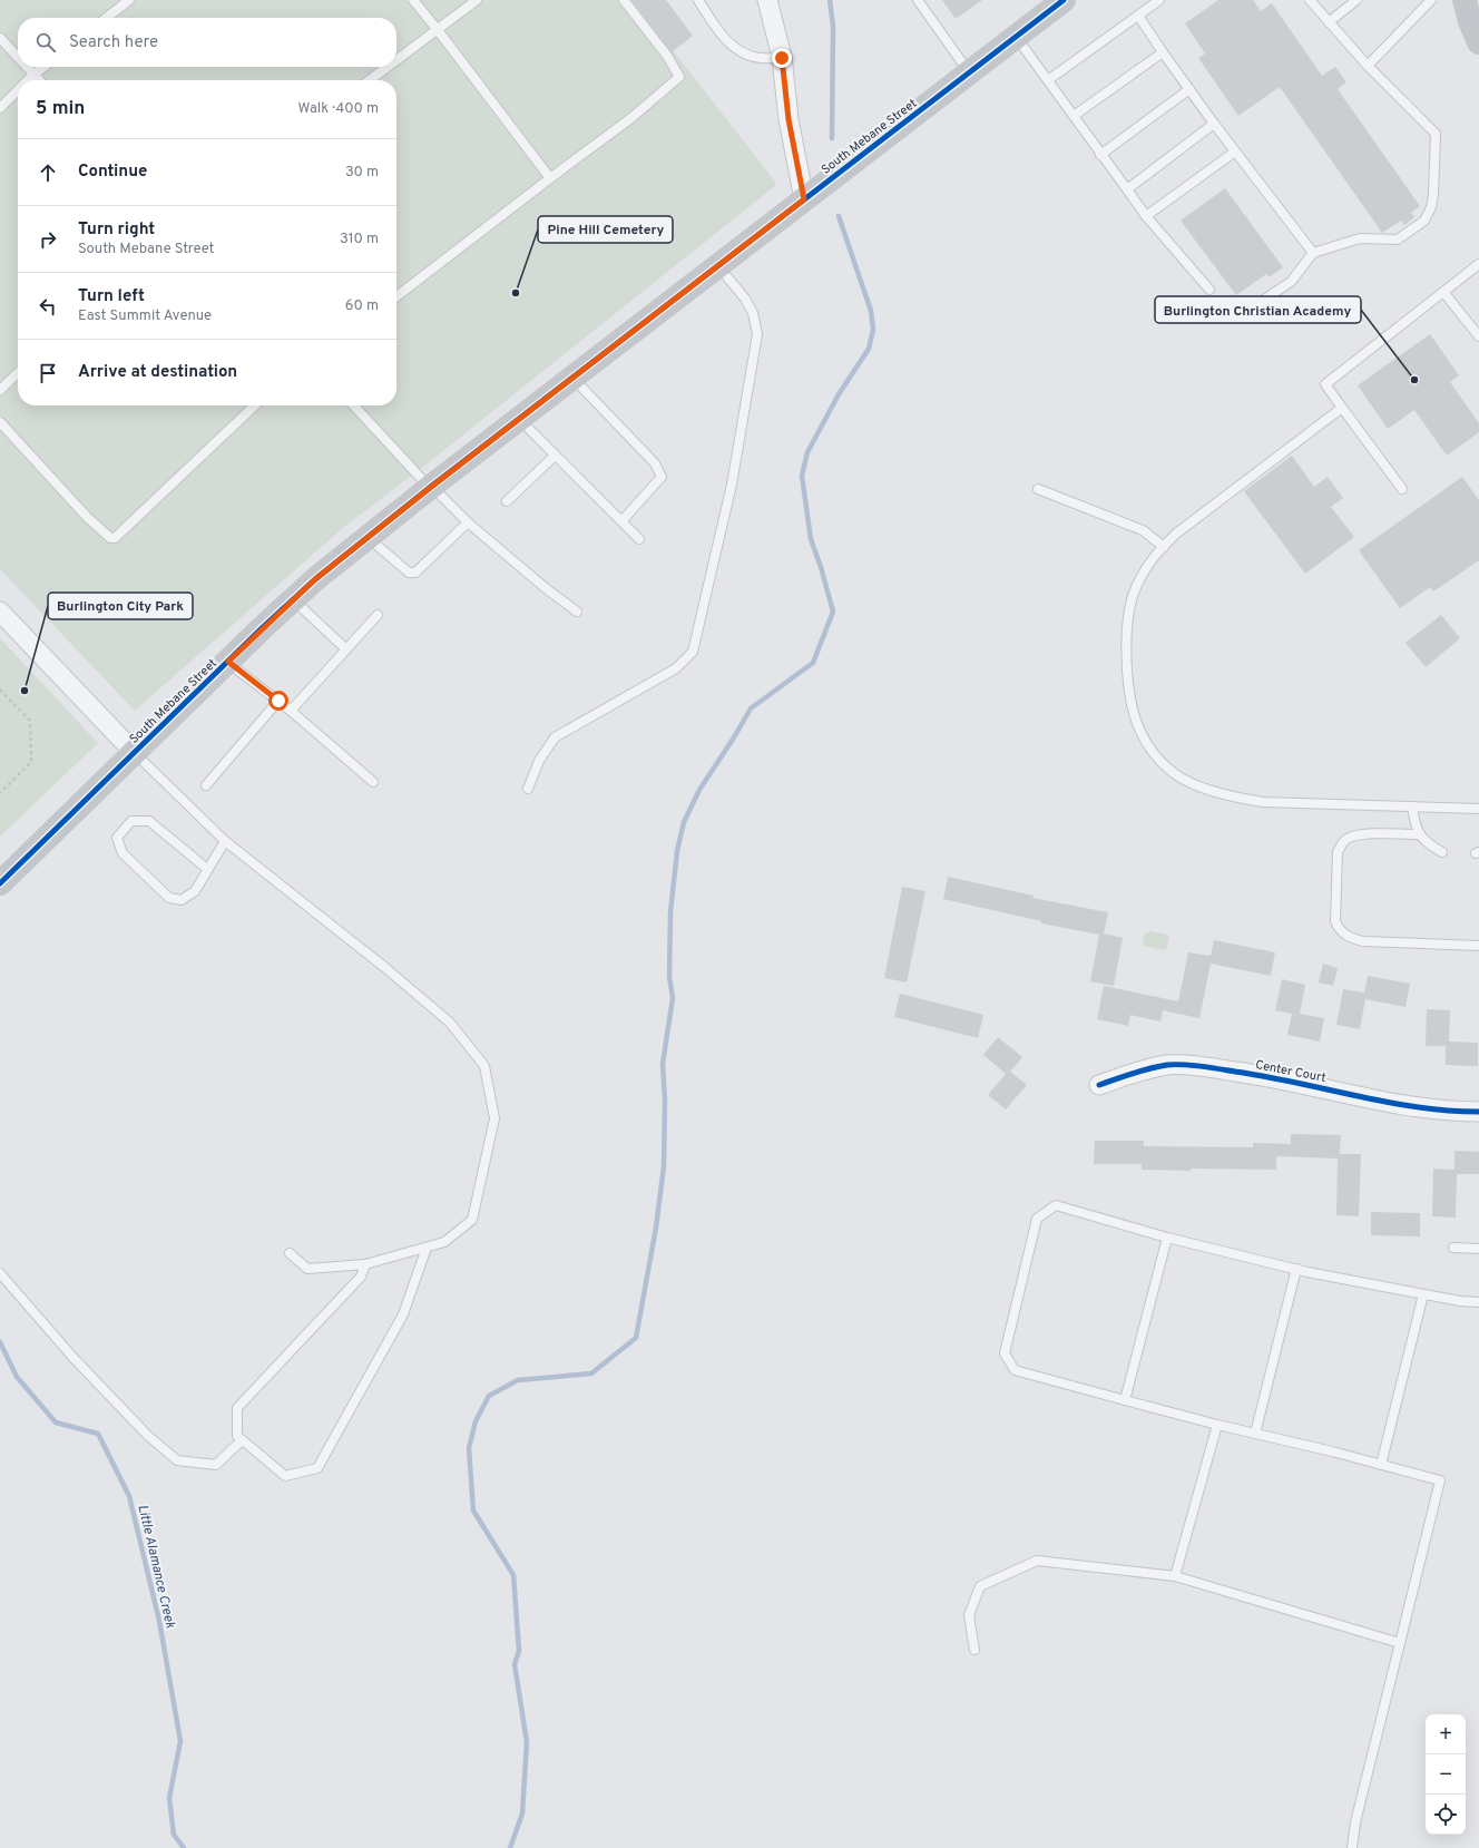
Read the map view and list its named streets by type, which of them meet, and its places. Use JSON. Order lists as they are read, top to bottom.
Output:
{
  "streets": {
    "street": ["South Mebane Street", "Center Court"]
  },
  "water": ["Little Alamance Creek"],
  "places": ["Pine Hill Cemetery", "Burlington Christian Academy", "Burlington City Park"],
  "page": {
    "search": "Search here",
    "heading": ["5 min", "Walk · 400 m"],
    "list": [
      ["Continue", "30 m"],
      ["Turn right", "South Mebane Street", "310 m"],
      ["Turn left", "East Summit Avenue", "60 m"],
      "Arrive at destination"
    ],
    "map_buttons": ["+", "−"]
  }
}
